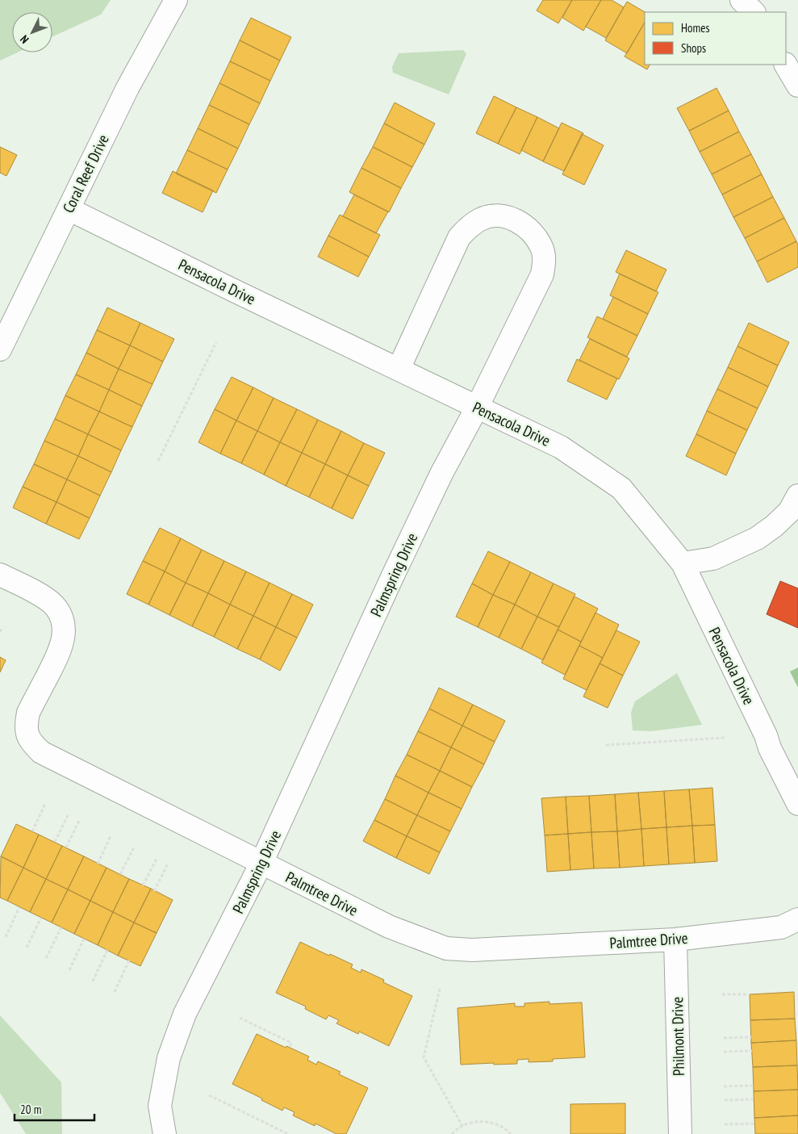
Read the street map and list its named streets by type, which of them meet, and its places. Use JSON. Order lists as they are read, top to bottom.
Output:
{
  "streets": {
    "street": [
      "Coral Reef Drive",
      "Pensacola Drive",
      "Palmspring Drive",
      "Palmtree Drive",
      "Philmont Drive"
    ]
  },
  "crossings": [
    ["Coral Reef Drive", "Pensacola Drive"],
    ["Pensacola Drive", "Palmspring Drive"],
    ["Palmspring Drive", "Palmtree Drive"],
    ["Palmtree Drive", "Philmont Drive"]
  ],
  "legend": ["Homes", "Shops"],
  "scale_bar": "20 m",
  "north": "bottom left"
}
